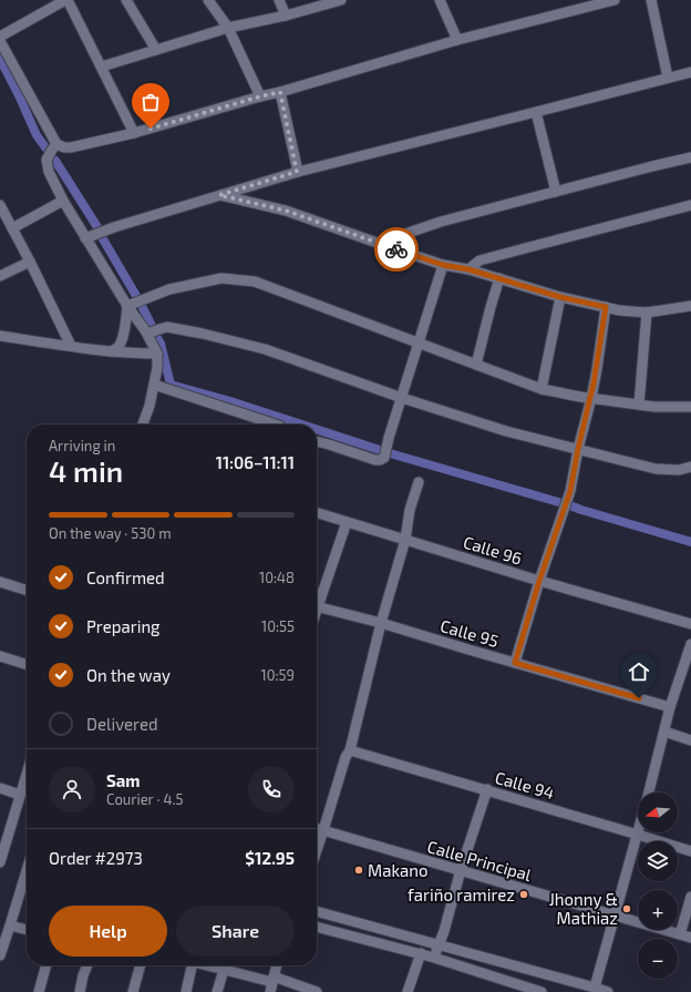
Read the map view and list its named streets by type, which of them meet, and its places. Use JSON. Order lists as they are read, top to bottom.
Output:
{
  "streets": {
    "street": [
      "Calle 96",
      "Calle 95",
      "Calle 94",
      "Calle Principal"
    ]
  },
  "places": ["Makano", "fariño ramirez", "Jhonny & Mathiaz"],
  "north": "left",
  "page": {
    "heading": ["4 min", "Arriving in", "11:06–11:11"],
    "panel": [
      "Sam",
      "Courier · 4.5",
      "Order #2973",
      "$12.95"
    ],
    "bar": "On the way · 530 m",
    "list": [
      ["Confirmed", "10:48"],
      ["Preparing", "10:55"],
      ["On the way", "10:59"],
      "Delivered"
    ],
    "map_buttons": ["+", "−"],
    "buttons": ["Help", "Share"]
  }
}
